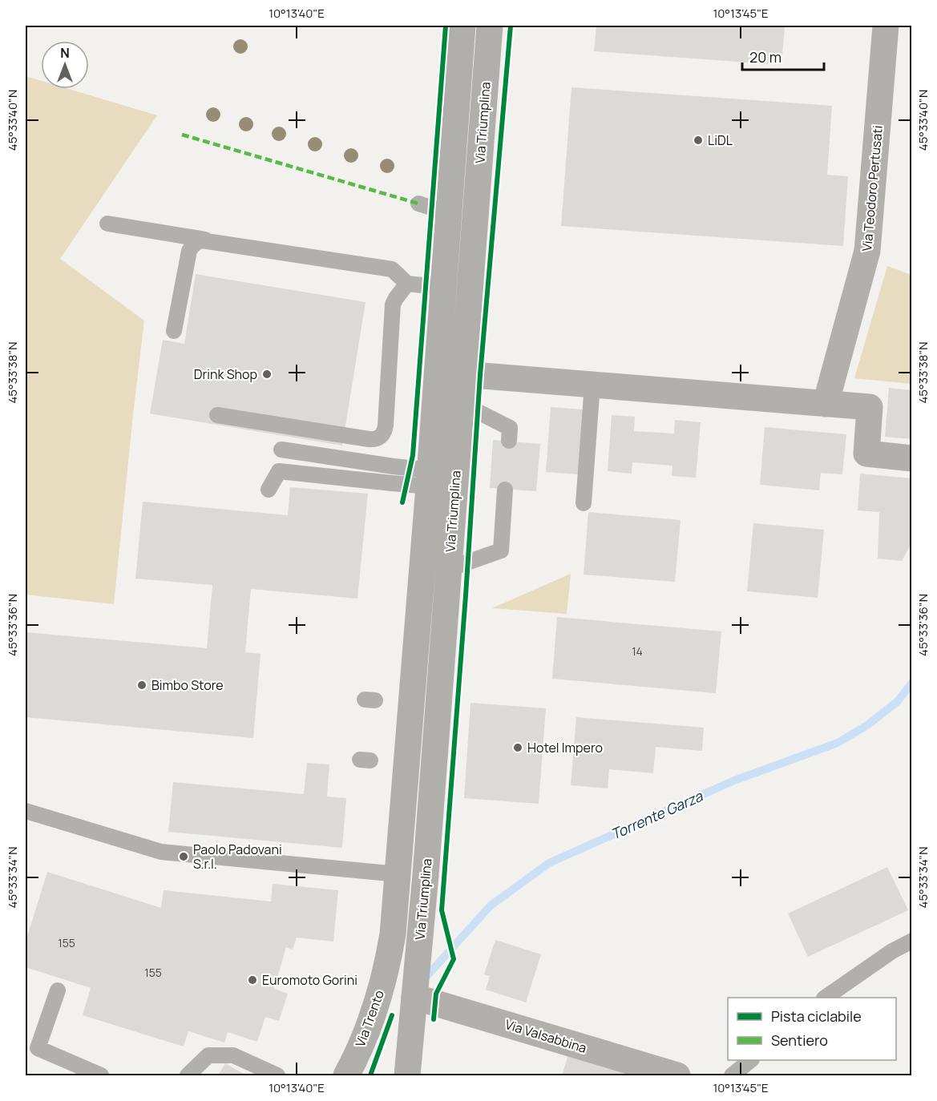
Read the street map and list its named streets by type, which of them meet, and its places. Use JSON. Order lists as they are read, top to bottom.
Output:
{
  "streets": {
    "main road": ["Via Triumplina", "Via Trento"],
    "street": ["Via Teodoro Pertusati", "Via Valsabbina"]
  },
  "crossings": [
    ["Via Triumplina", "Via Trento"],
    ["Via Triumplina", "Via Valsabbina"]
  ],
  "water": ["Torrente Garza"],
  "places": [
    "LiDL",
    "Drink Shop",
    "Bimbo Store",
    "Hotel Impero",
    "Paolo Padovani S.r.l.",
    "Euromoto Gorini"
  ],
  "house_numbers": ["14", "155", "155"],
  "legend": ["Pista ciclabile", "Sentiero"],
  "scale_bar": "20 m",
  "north": "top",
  "coordinates": [
    "10°13'40\"E",
    "10°13'45\"E",
    "45°33'40\"N",
    "45°33'38\"N",
    "45°33'36\"N",
    "45°33'34\"N"
  ]
}
